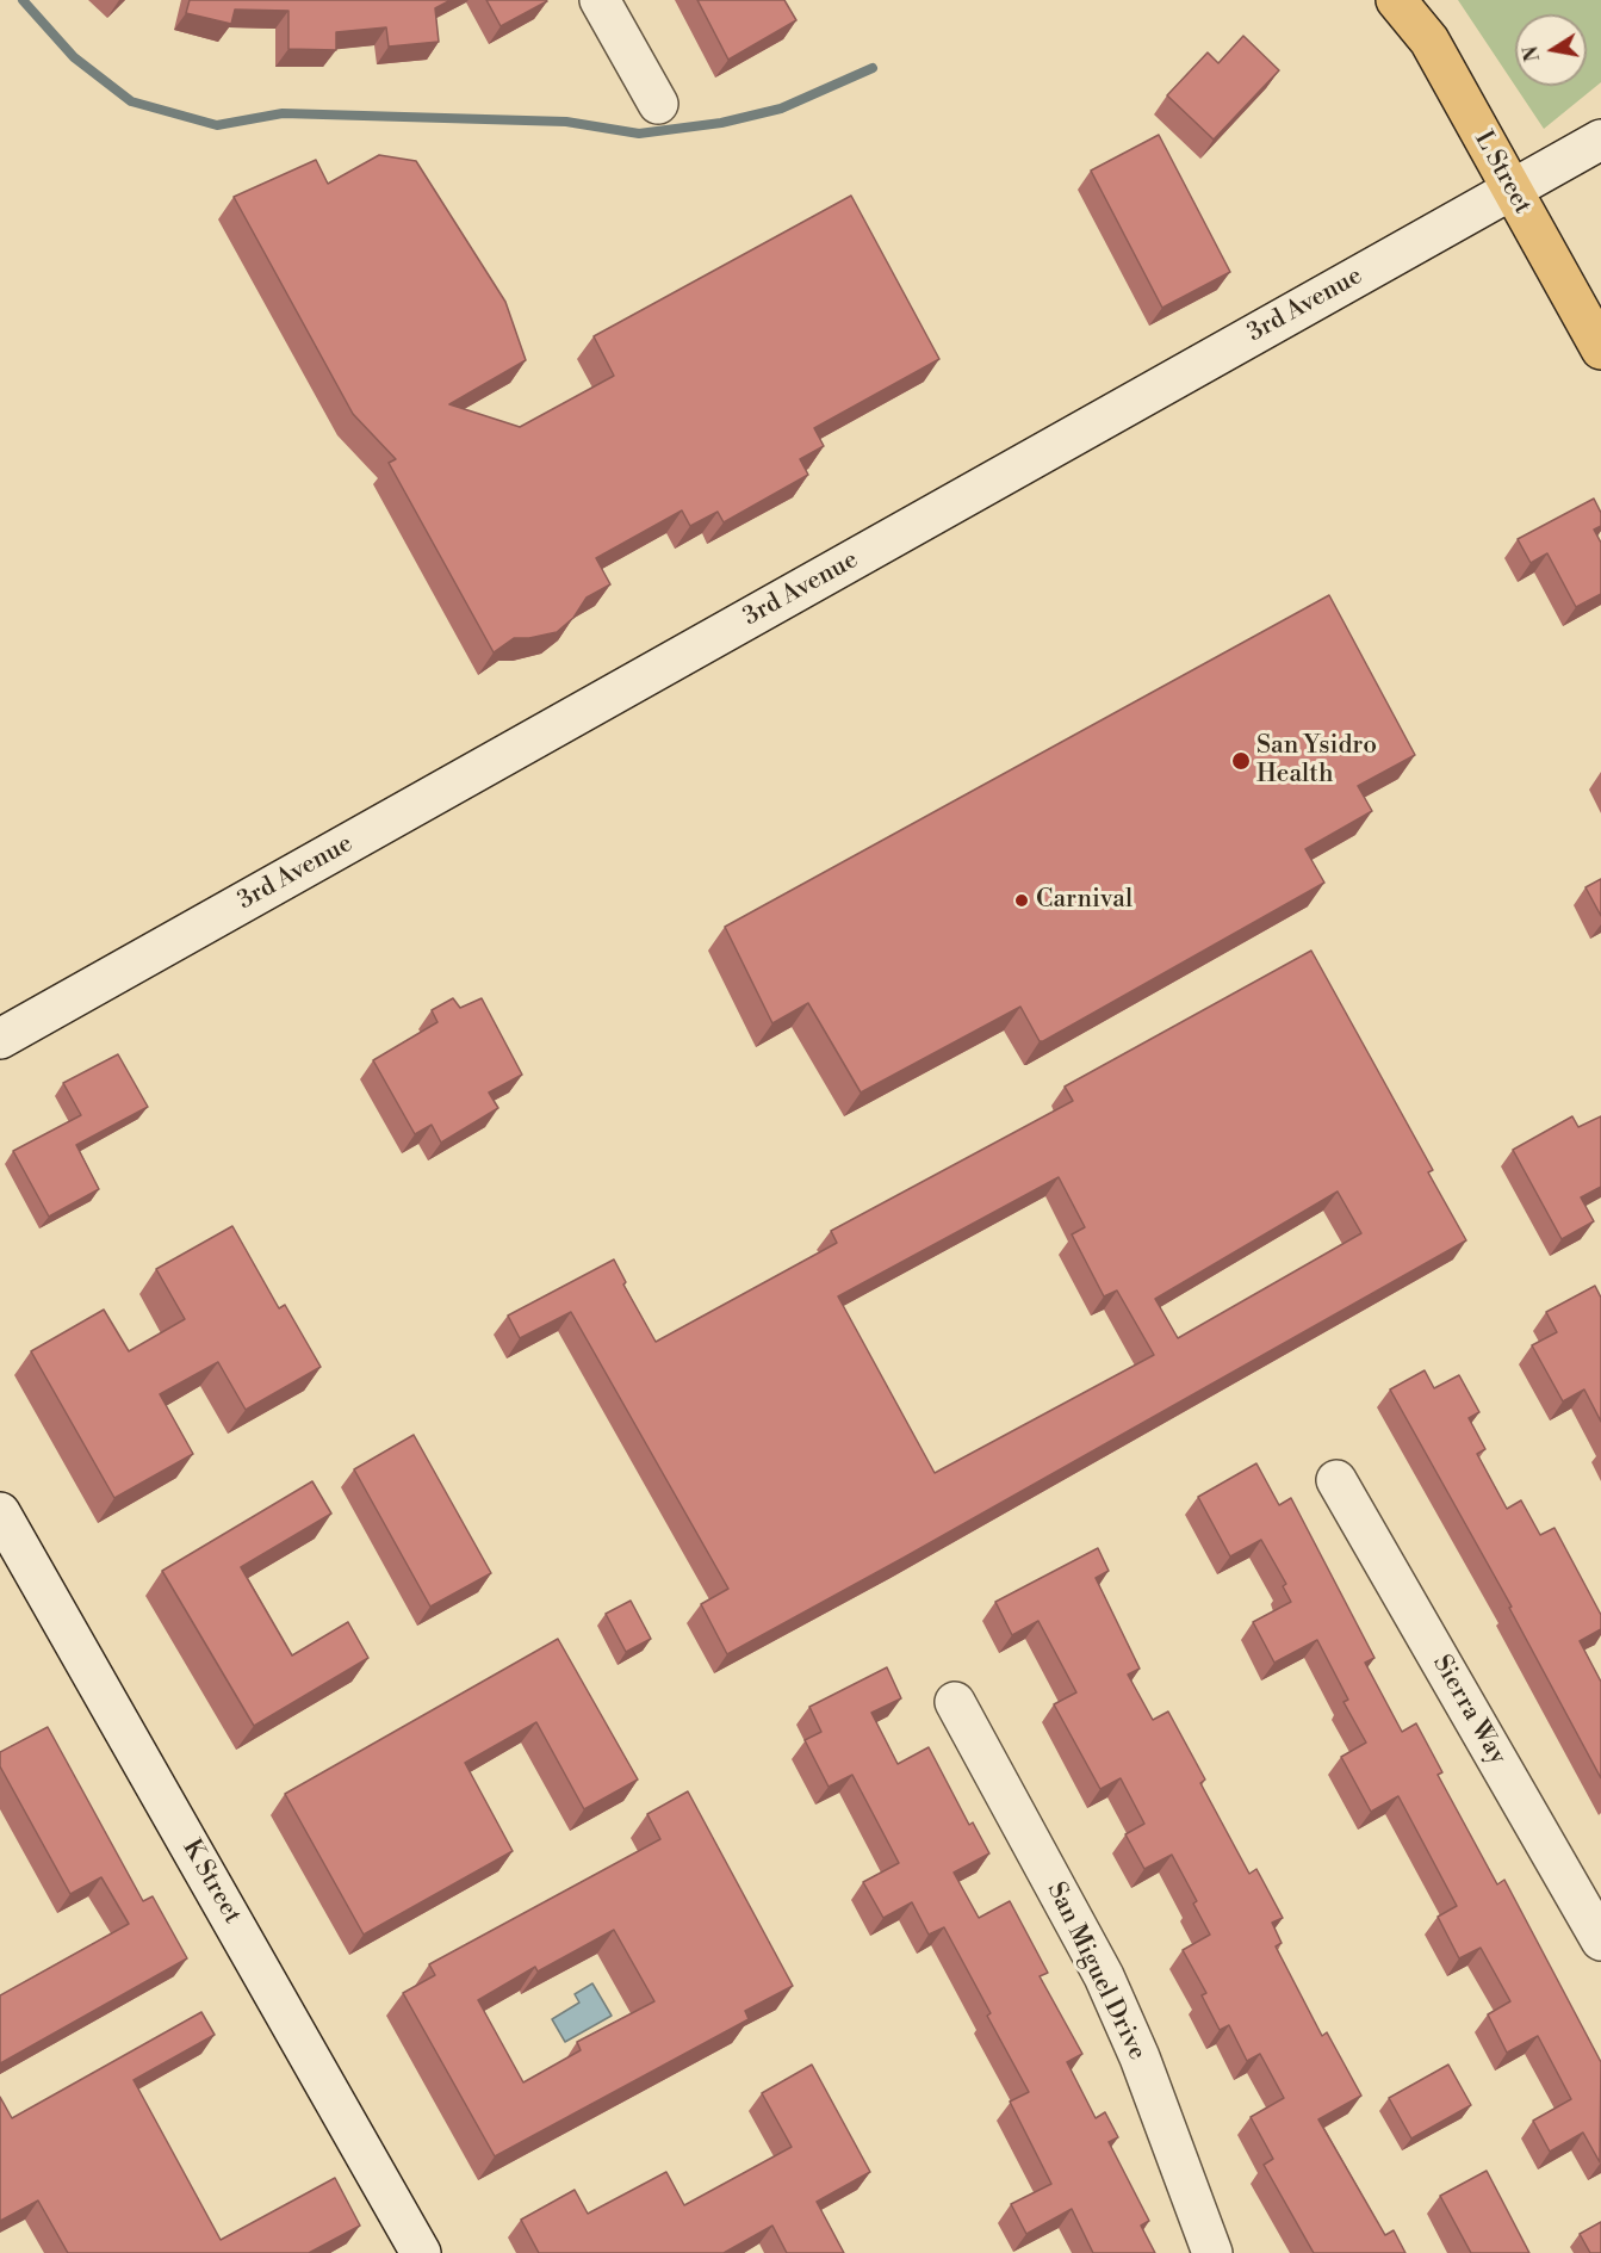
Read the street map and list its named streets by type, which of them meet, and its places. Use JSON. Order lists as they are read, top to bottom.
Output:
{
  "streets": {
    "main road": ["L Street"],
    "street": [
      "3rd Avenue",
      "Sierra Way",
      "K Street",
      "San Miguel Drive"
    ]
  },
  "crossings": [
    ["L Street", "3rd Avenue"]
  ],
  "places": ["San Ysidro Health", "Carnival"],
  "north": "left"
}
